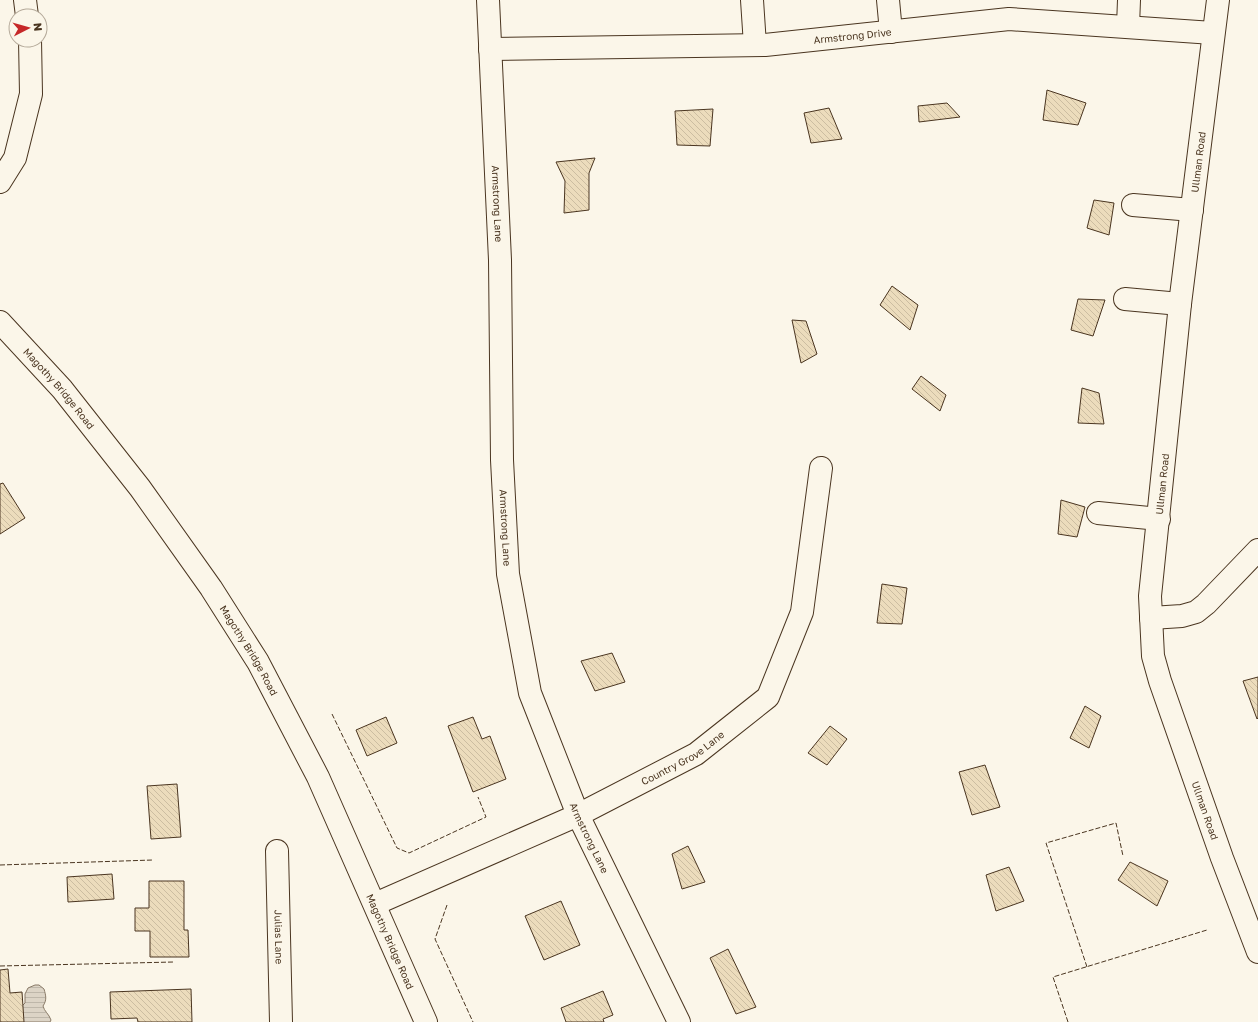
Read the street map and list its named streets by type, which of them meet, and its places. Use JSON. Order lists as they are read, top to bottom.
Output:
{
  "streets": {
    "street": [
      "Armstrong Drive",
      "Ullman Road",
      "Armstrong Lane",
      "Magothy Bridge Road",
      "Country Grove Lane",
      "Julias Lane"
    ]
  },
  "crossings": [
    ["Armstrong Drive", "Ullman Road"],
    ["Armstrong Drive", "Armstrong Lane"],
    ["Armstrong Lane", "Country Grove Lane"],
    ["Magothy Bridge Road", "Country Grove Lane"]
  ],
  "north": "right"
}
